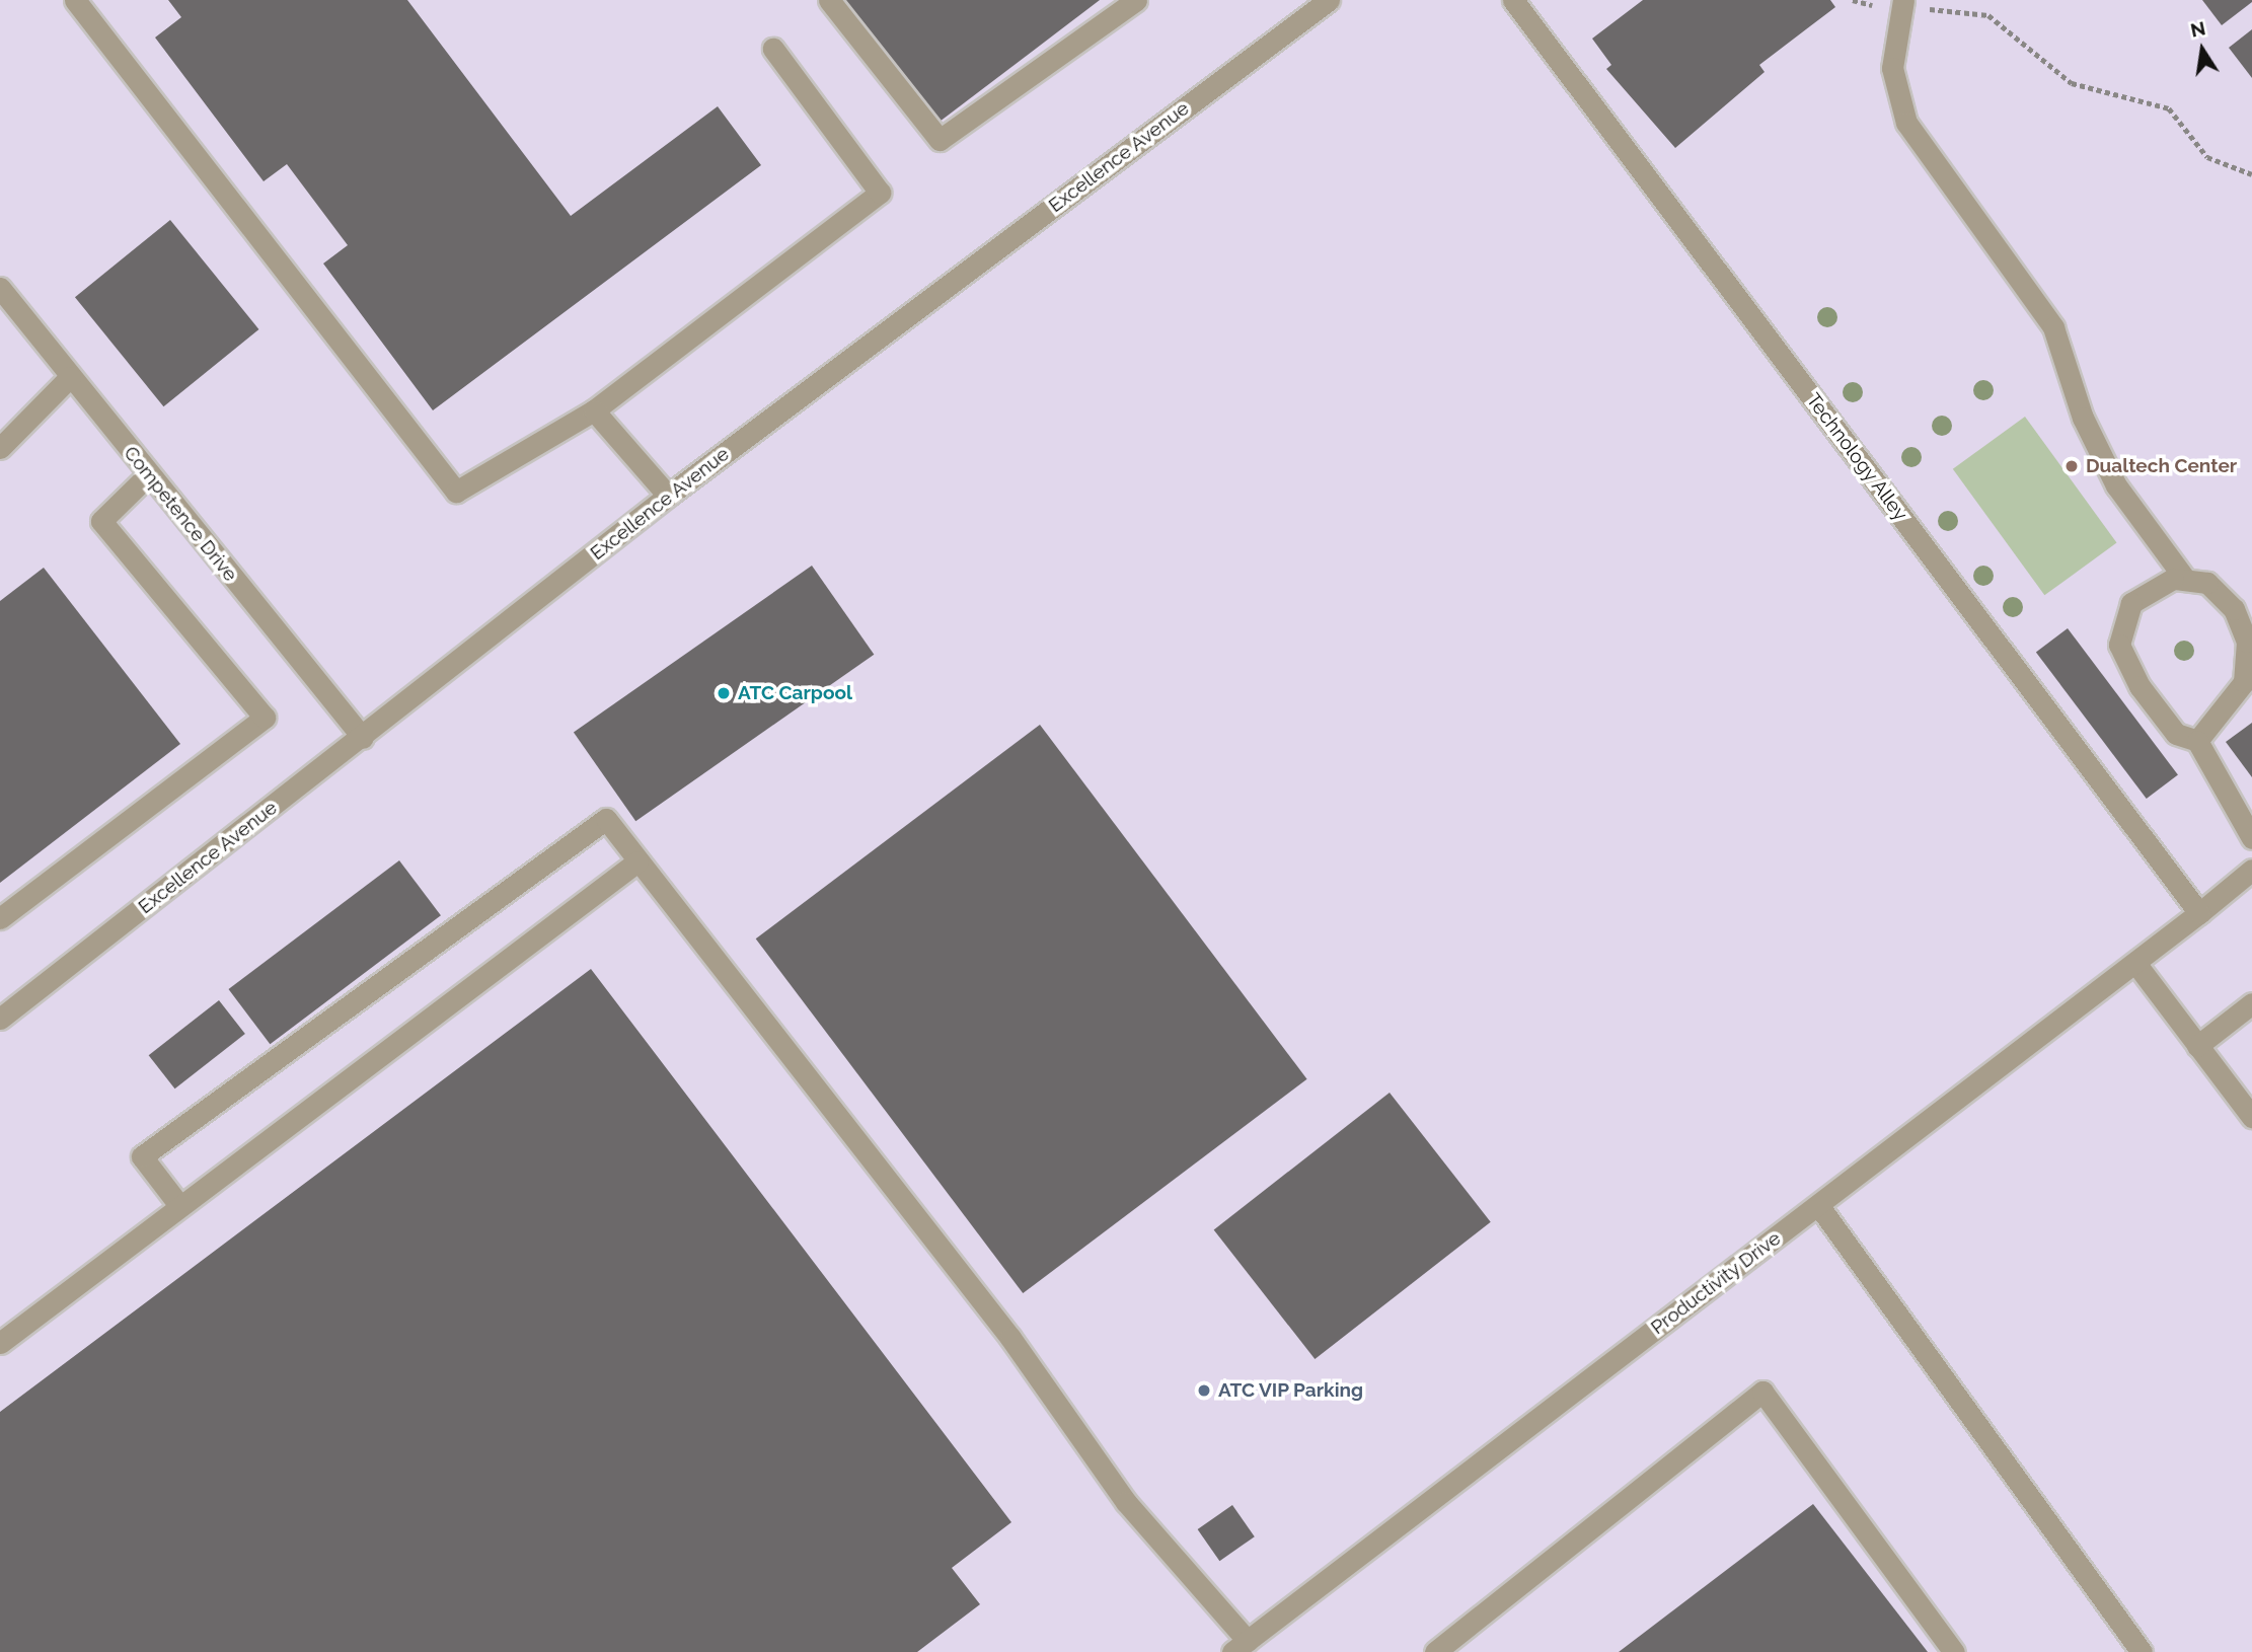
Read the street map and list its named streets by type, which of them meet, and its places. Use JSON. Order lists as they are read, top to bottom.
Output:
{
  "streets": {
    "street": [
      "Excellence Avenue",
      "Technology Alley",
      "Competence Drive",
      "Productivity Drive"
    ]
  },
  "crossings": [
    ["Excellence Avenue", "Competence Drive"],
    ["Technology Alley", "Productivity Drive"]
  ],
  "places": ["Dualtech Center", "ATC Carpool", "ATC VIP Parking"],
  "north": "top"
}
